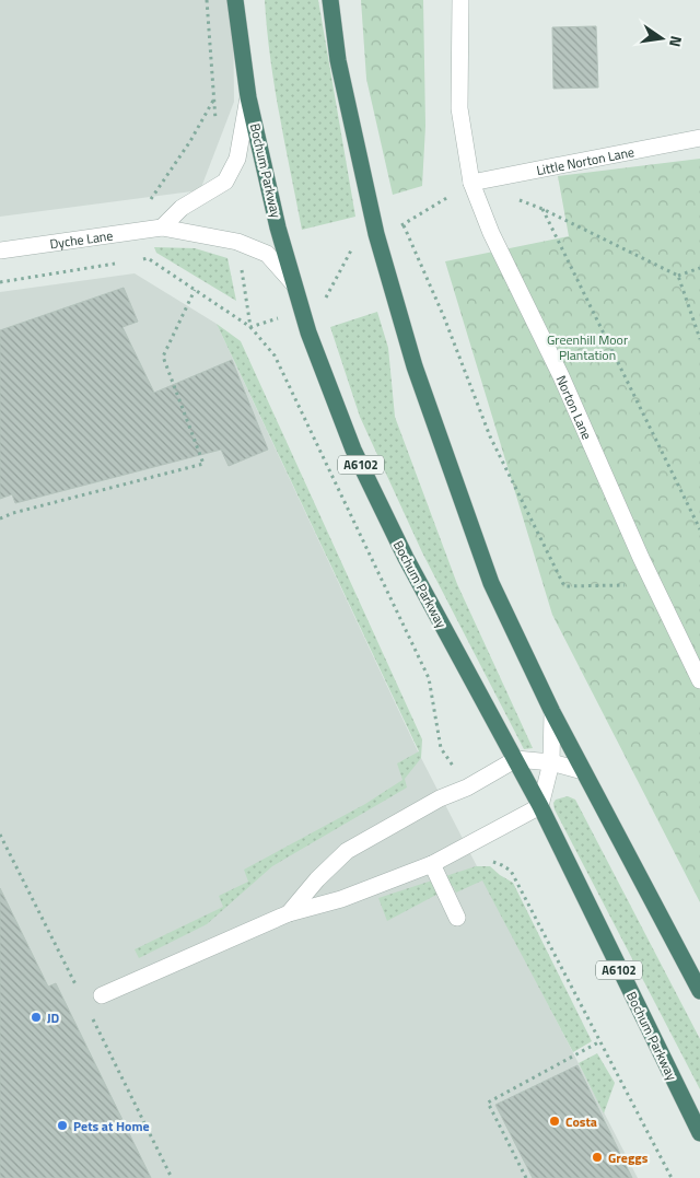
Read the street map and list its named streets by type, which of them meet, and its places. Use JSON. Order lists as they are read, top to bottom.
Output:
{
  "streets": {
    "highway": ["Bochum Parkway", "A6102"],
    "street": ["Little Norton Lane", "Dyche Lane", "Norton Lane"]
  },
  "crossings": [
    ["Little Norton Lane", "Norton Lane"],
    ["Bochum Parkway", "Dyche Lane"]
  ],
  "parks": ["Greenhill Moor Plantation"],
  "places": [
    "JD",
    "Costa",
    "Pets at Home",
    "Greggs"
  ],
  "north": "right"
}
